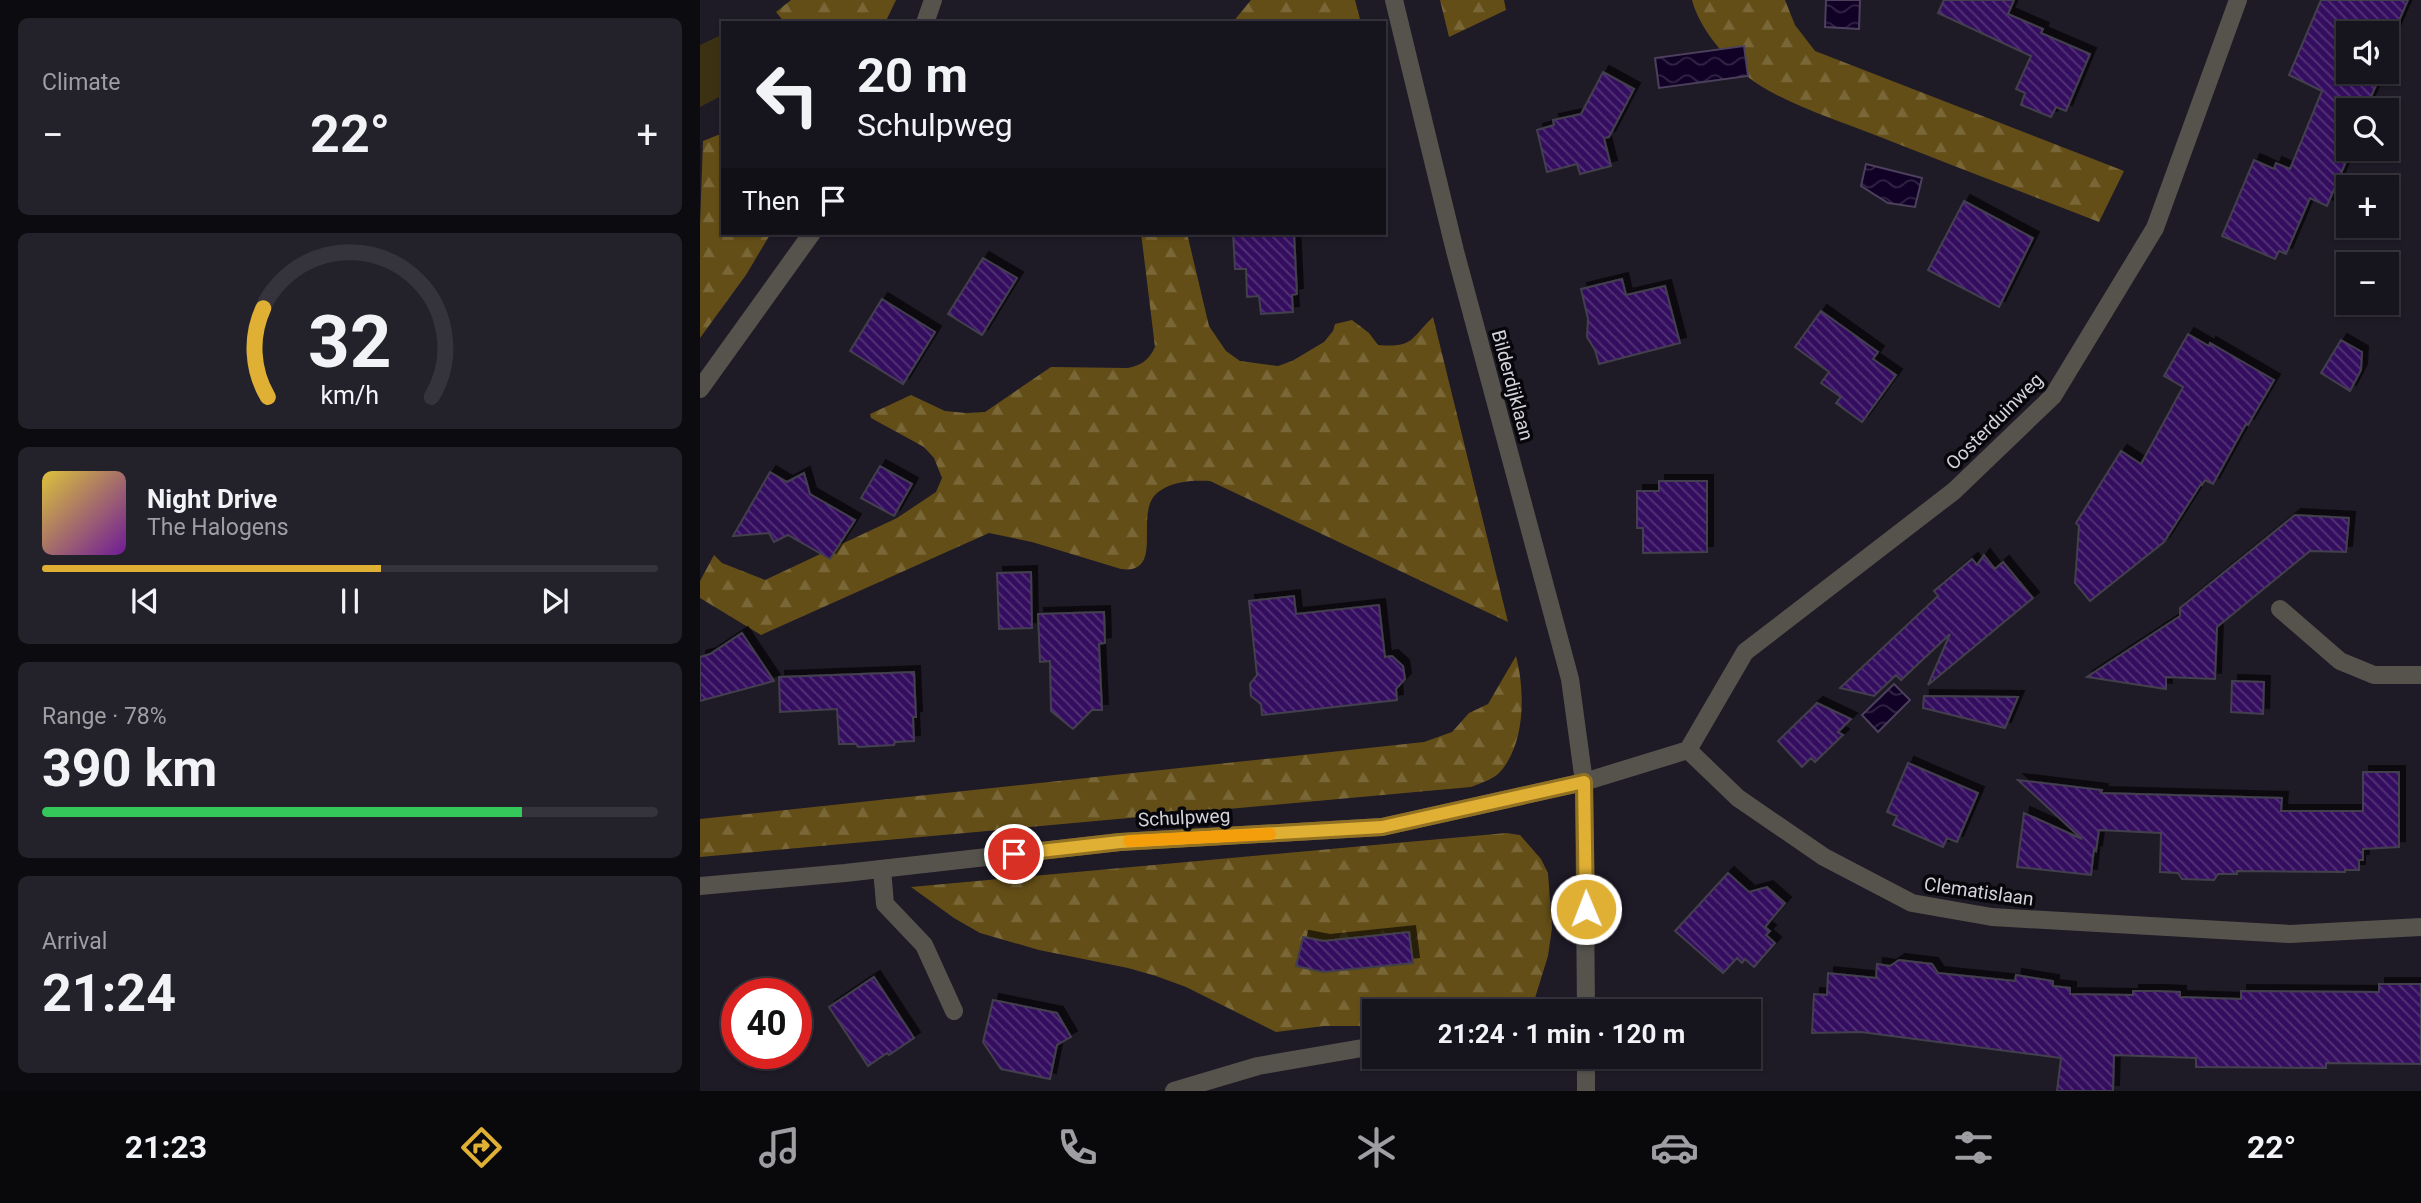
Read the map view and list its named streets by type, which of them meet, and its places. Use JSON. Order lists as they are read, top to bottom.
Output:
{
  "streets": {
    "street": [
      "Bilderdijklaan",
      "Oosterduinweg",
      "Schulpweg",
      "Clematislaan"
    ]
  },
  "crossings": [
    ["Bilderdijklaan", "Schulpweg"],
    ["Oosterduinweg", "Clematislaan"]
  ],
  "page": {
    "tile": [
      "Climate",
      ["Range · 78%", "390 km"],
      ["Arrival", "21:24"]
    ],
    "map_buttons": ["+", "−"],
    "turn": ["20 m", "Schulpweg"],
    "heat": ["−", "22°", "+"],
    "then": "Then",
    "song": ["Night Drive", "The Halogens"],
    "limit": "40",
    "trip": "21:24 · 1 min · 120 m",
    "tabs": ["21:23", "22°"],
    "gauge": ["32", "km/h"]
  }
}
